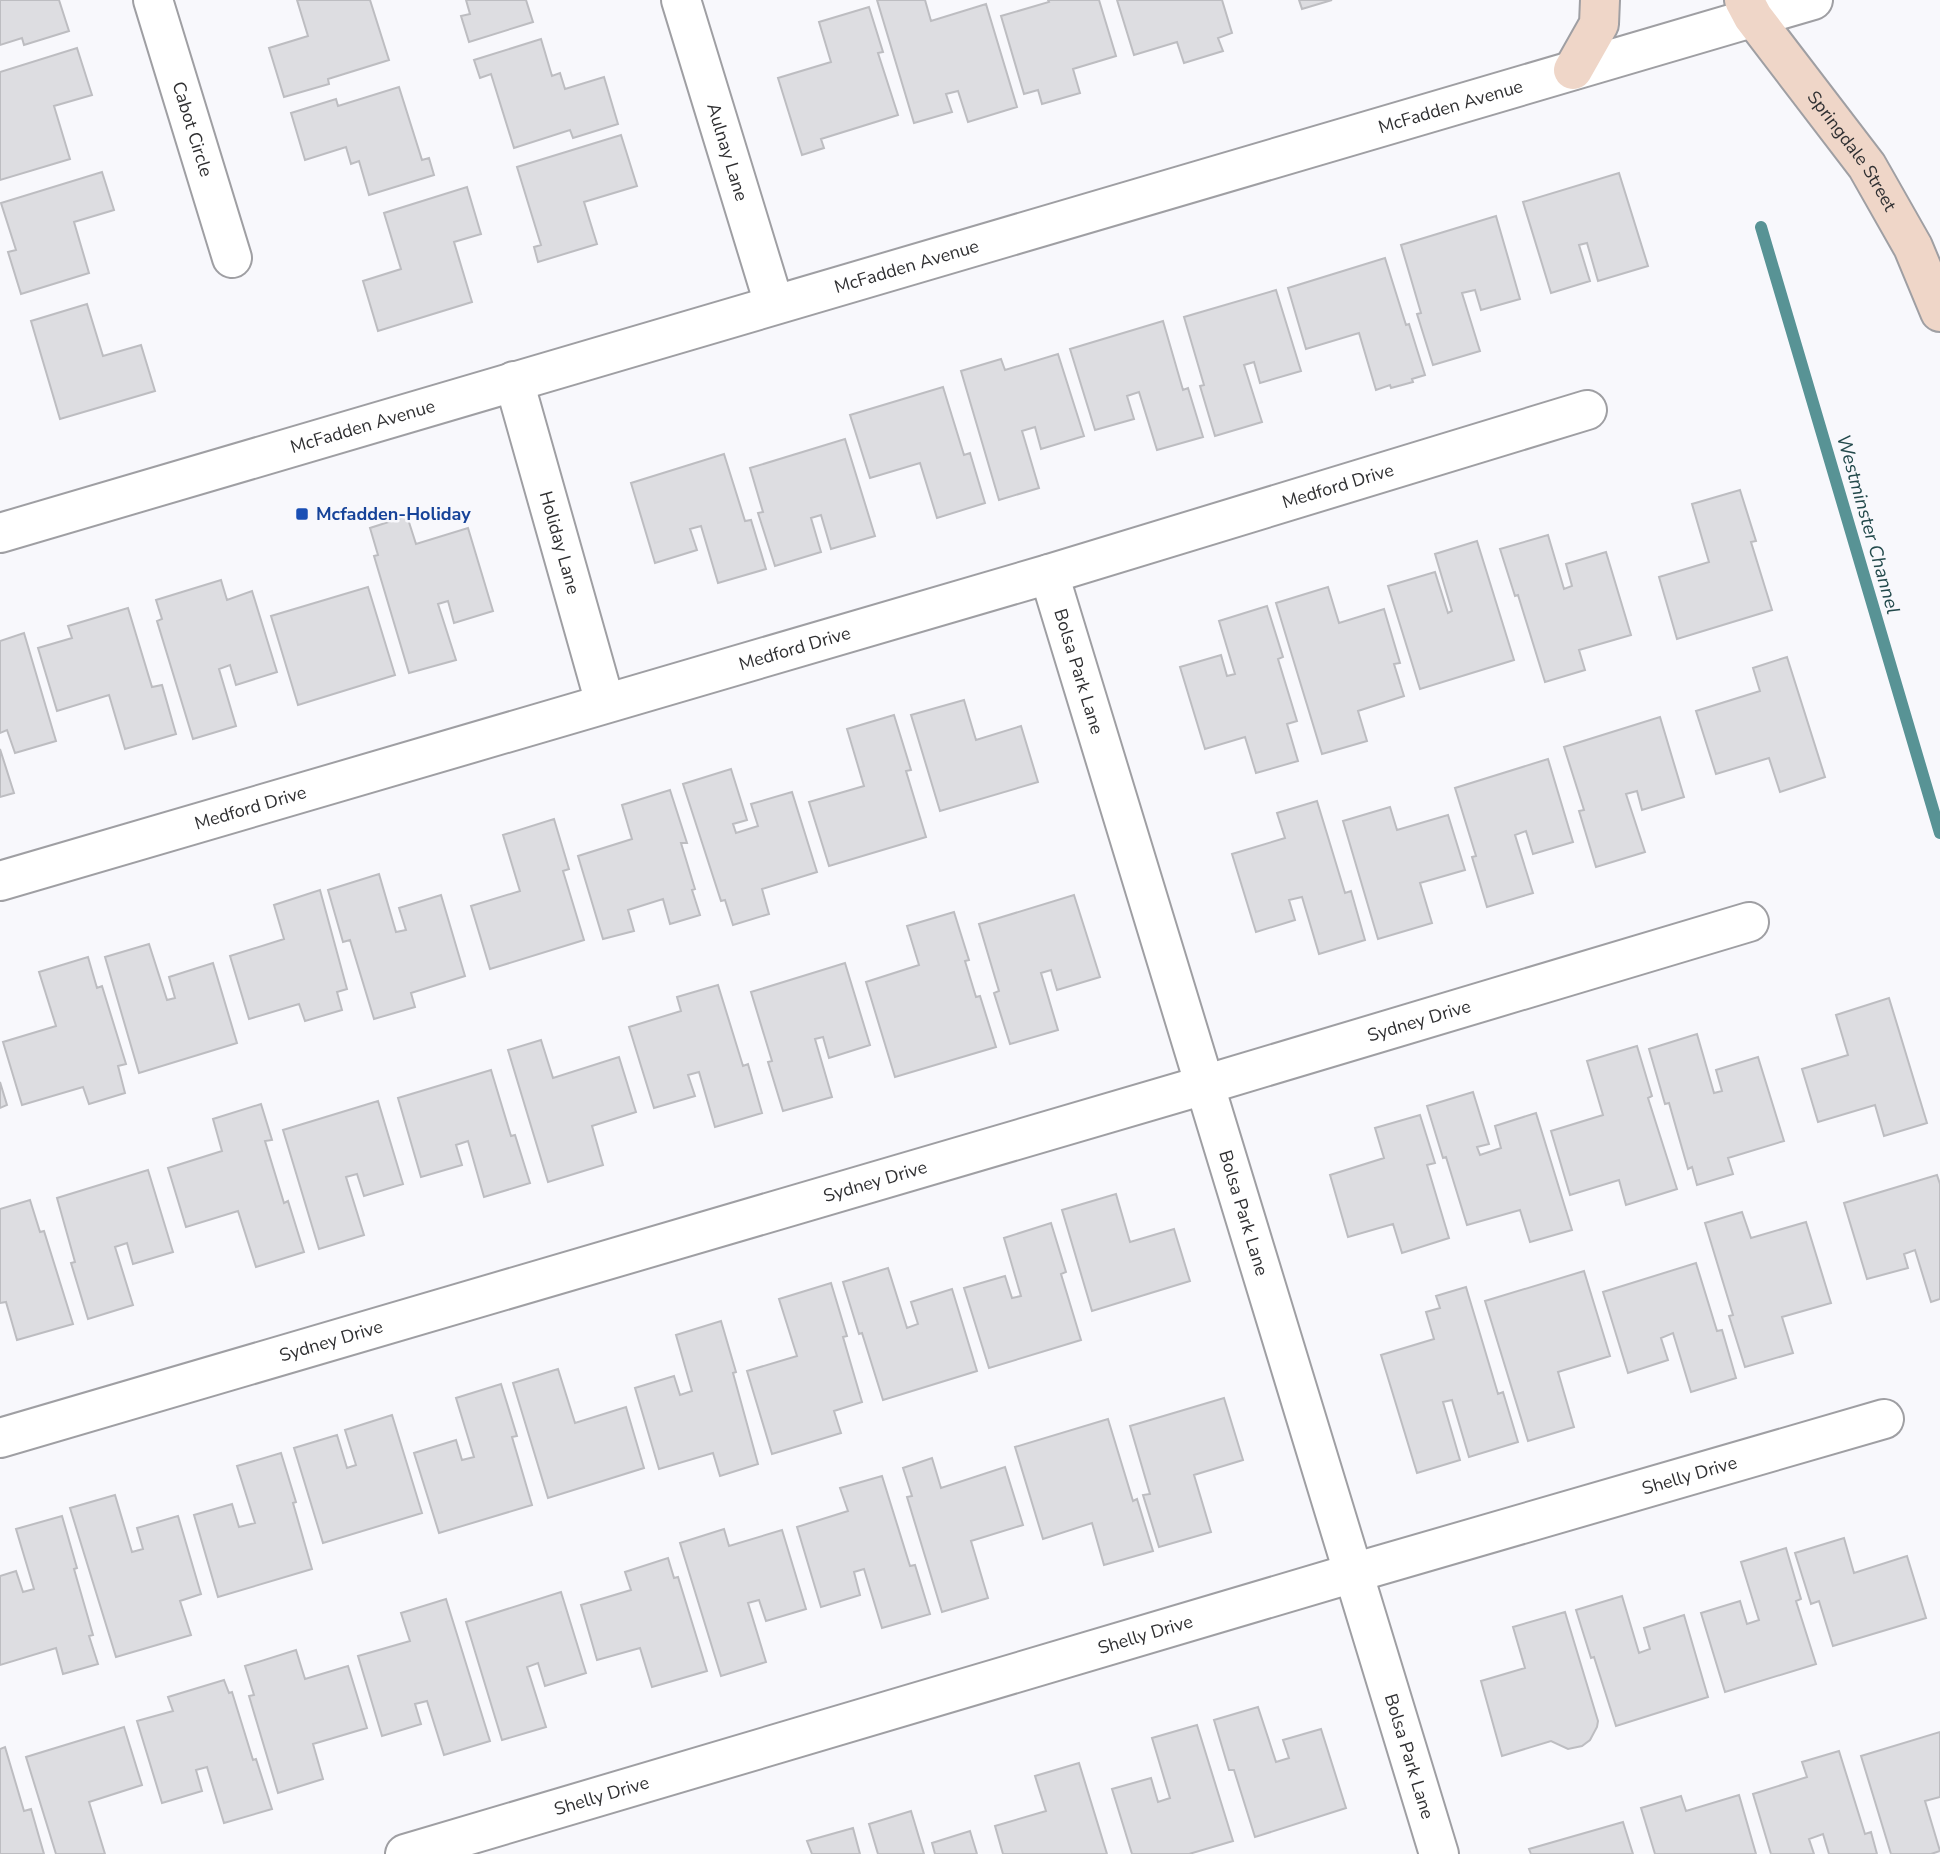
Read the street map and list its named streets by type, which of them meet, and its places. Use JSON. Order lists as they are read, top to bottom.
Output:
{
  "streets": {
    "main road": ["Springdale Street"],
    "street": [
      "McFadden Avenue",
      "Cabot Circle",
      "Aulnay Lane",
      "Medford Drive",
      "Holiday Lane",
      "Bolsa Park Lane",
      "Sydney Drive",
      "Shelly Drive"
    ]
  },
  "crossings": [
    ["McFadden Avenue", "Springdale Street"],
    ["McFadden Avenue", "Aulnay Lane"],
    ["McFadden Avenue", "Holiday Lane"],
    ["Medford Drive", "Holiday Lane"],
    ["Medford Drive", "Bolsa Park Lane"],
    ["Bolsa Park Lane", "Sydney Drive"],
    ["Bolsa Park Lane", "Shelly Drive"]
  ],
  "water": ["Westminster Channel"],
  "places": {
    "transit": ["Mcfadden-Holiday"]
  }
}
